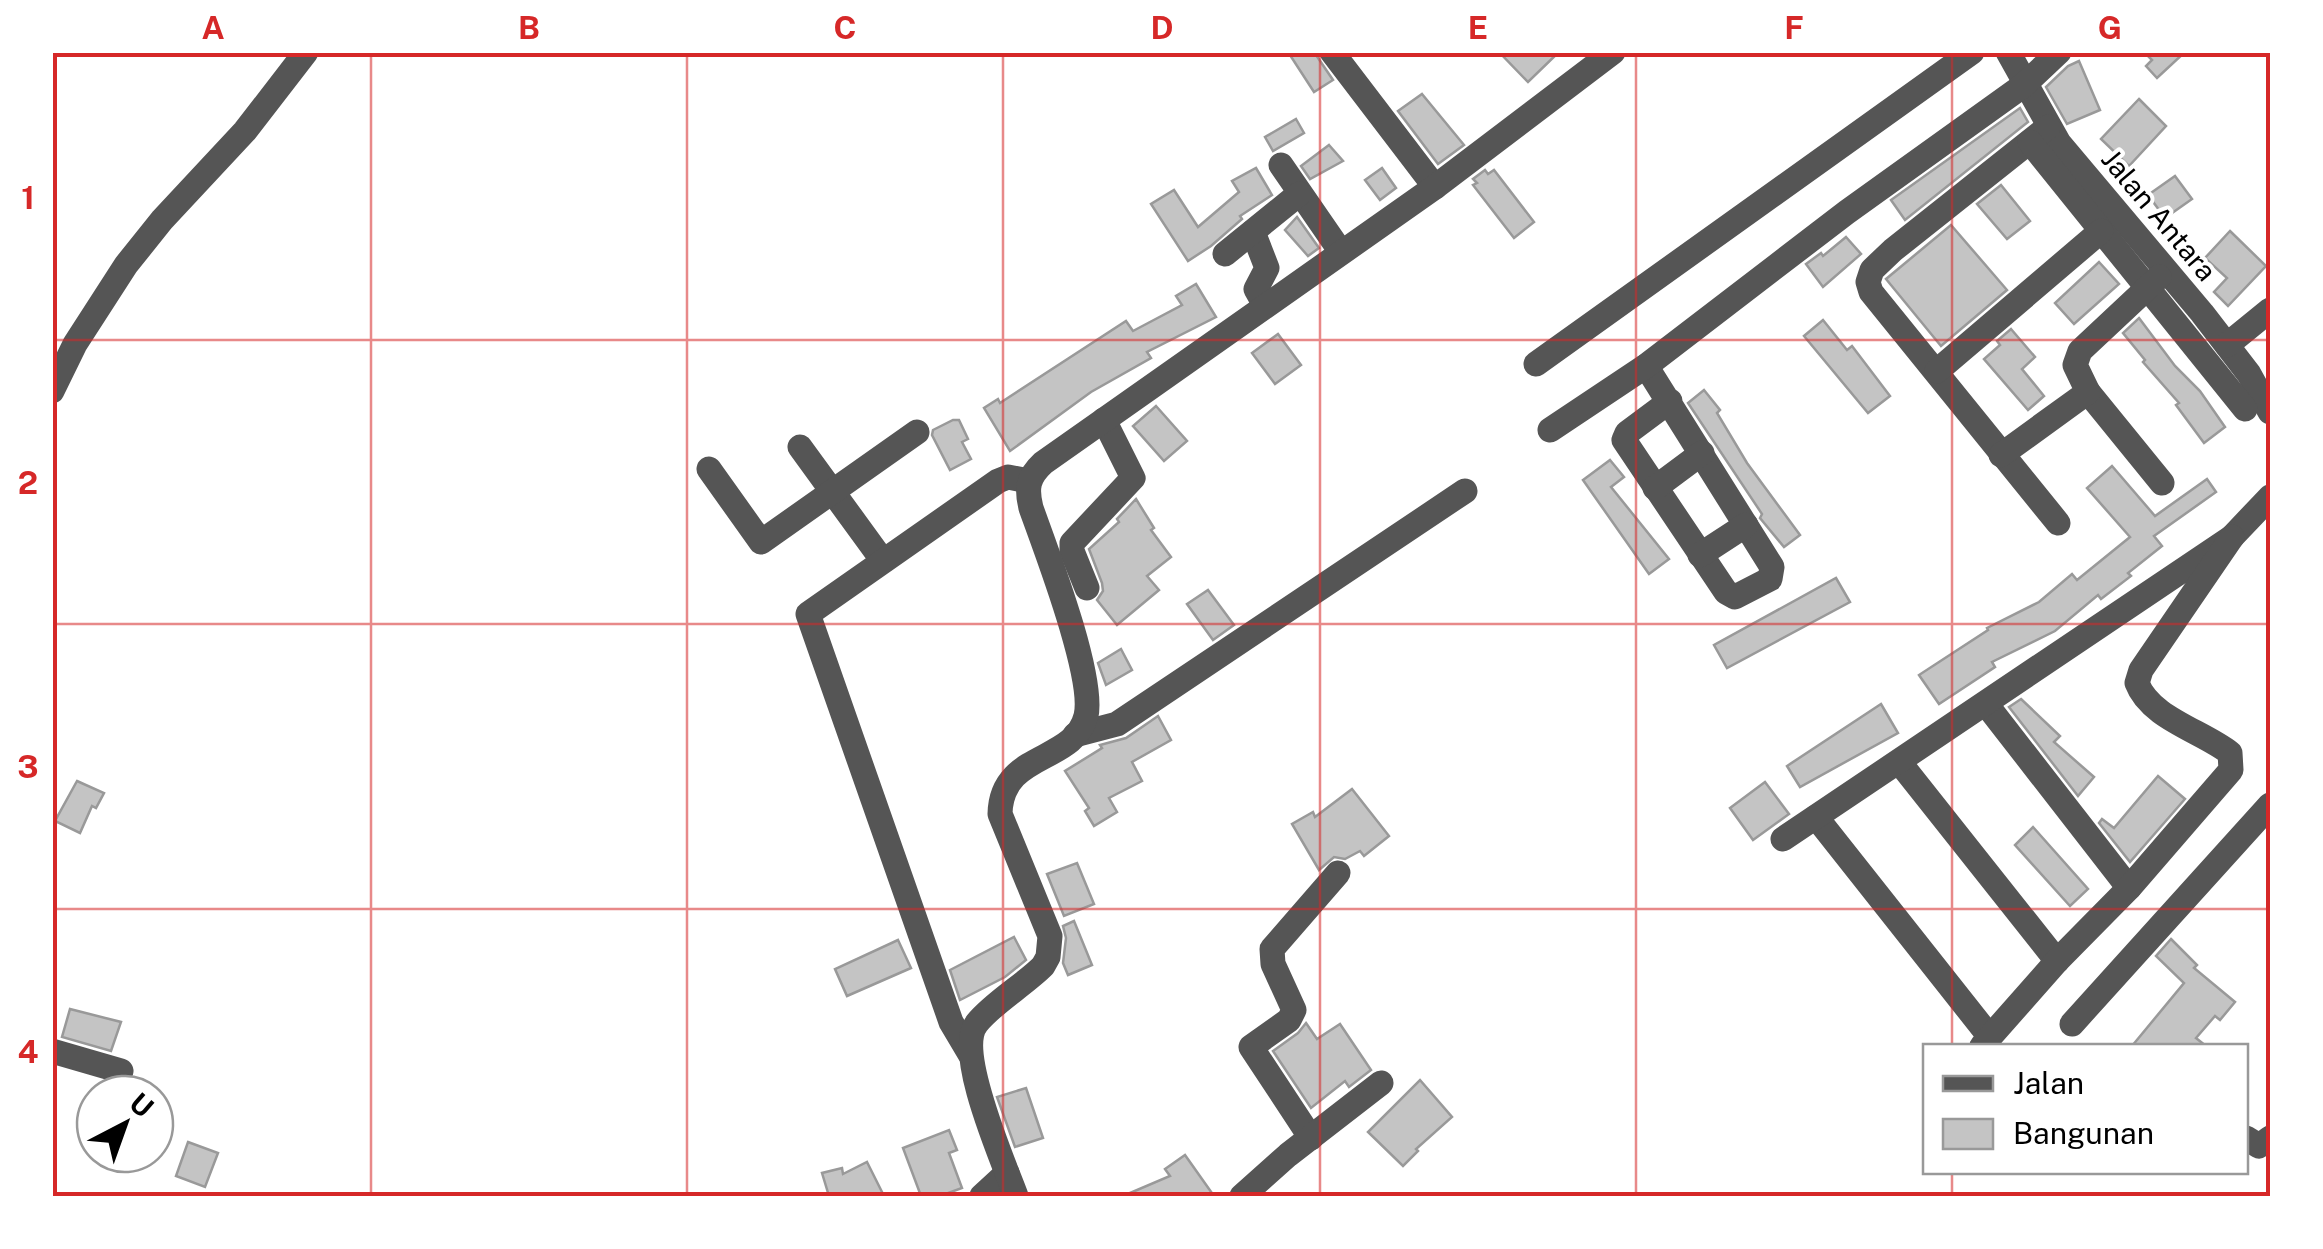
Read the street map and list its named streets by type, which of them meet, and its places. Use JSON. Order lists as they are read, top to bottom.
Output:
{
  "streets": {
    "street": ["Jalan Antara"]
  },
  "legend": ["Jalan", "Bangunan"],
  "north": "top right",
  "grid": {
    "columns": [
      "A",
      "B",
      "C",
      "D",
      "E",
      "F",
      "G"
    ],
    "rows": [
      "1",
      "2",
      "3",
      "4"
    ]
  }
}
